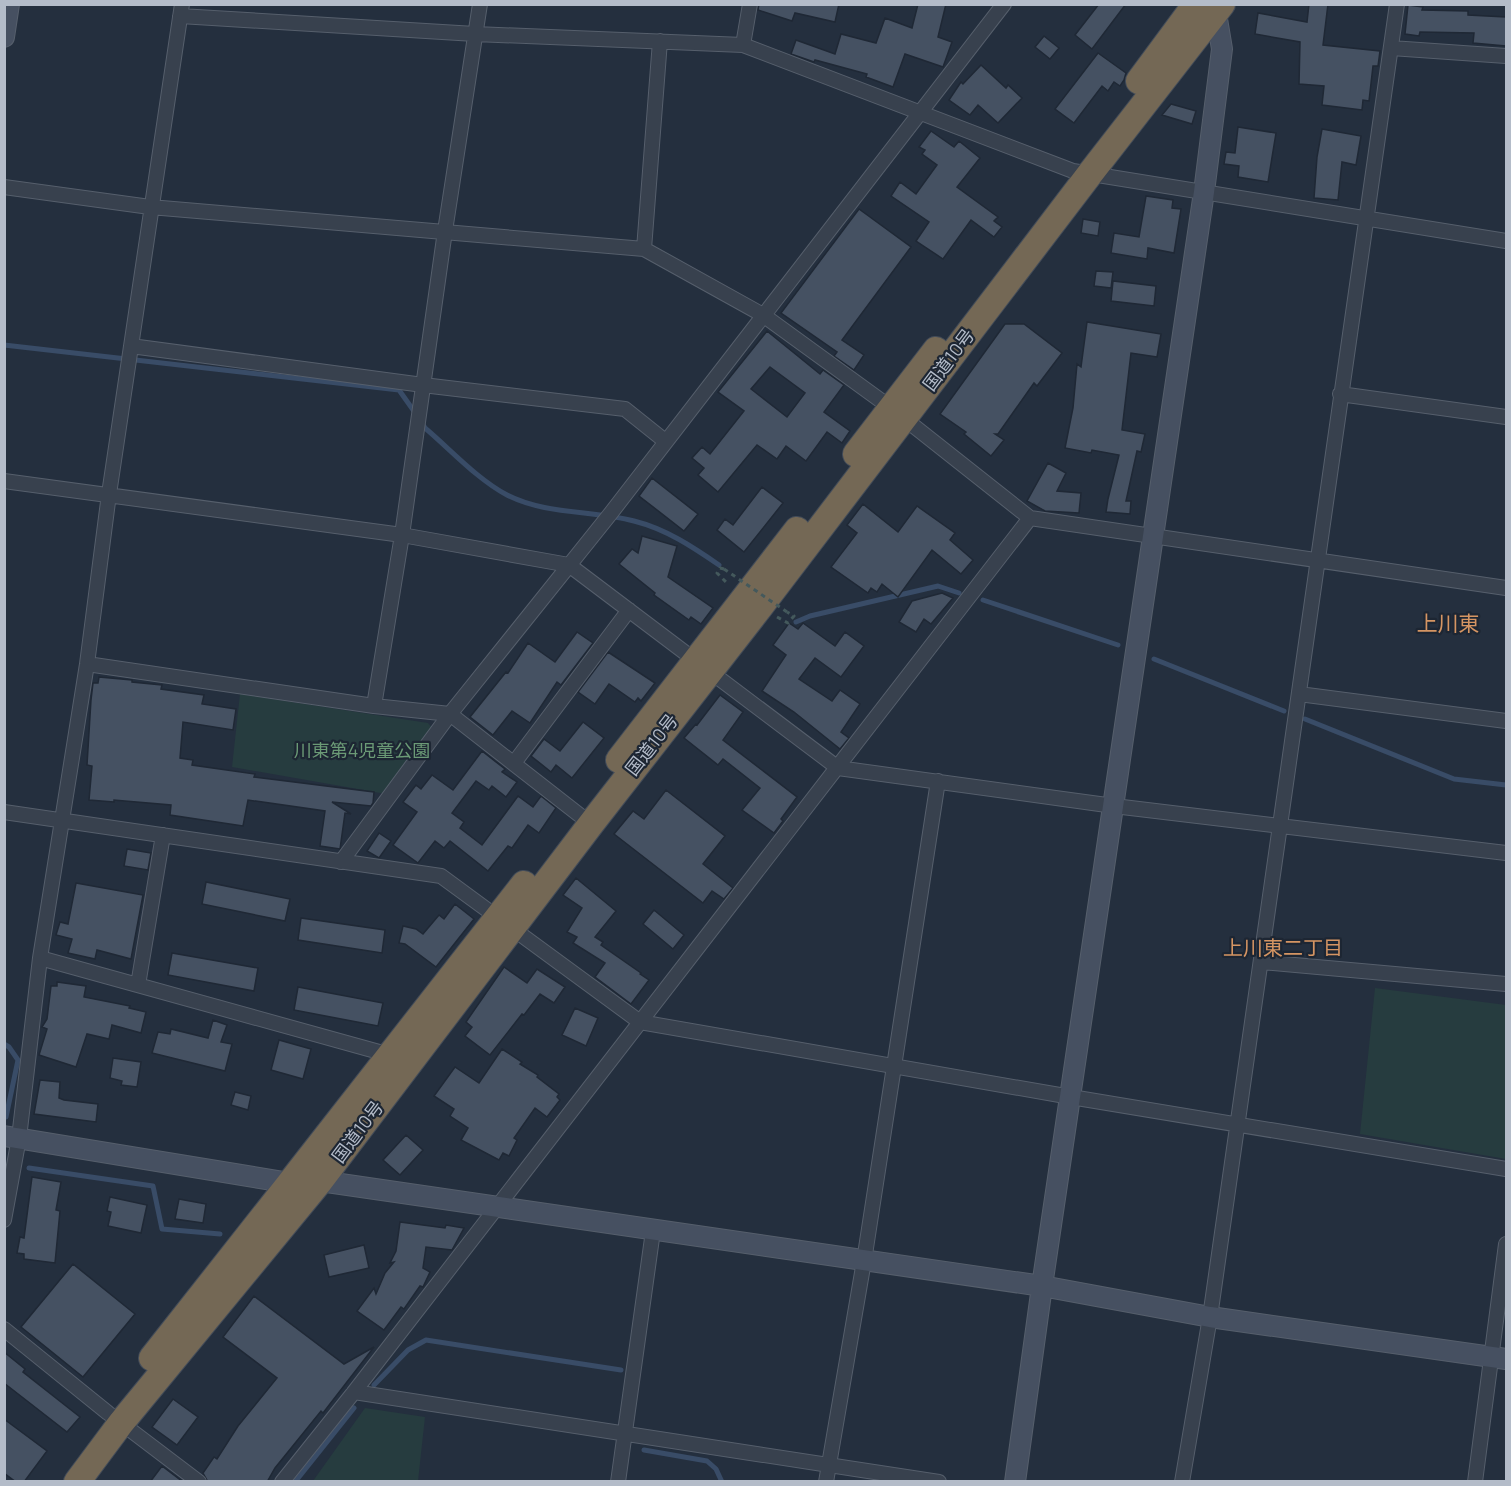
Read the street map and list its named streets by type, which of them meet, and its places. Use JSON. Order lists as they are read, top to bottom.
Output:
{
  "streets": {
    "highway": ["国道10号"]
  },
  "districts": ["上川東", "上川東二丁目"],
  "parks": ["川東第4児童公園"]
}
